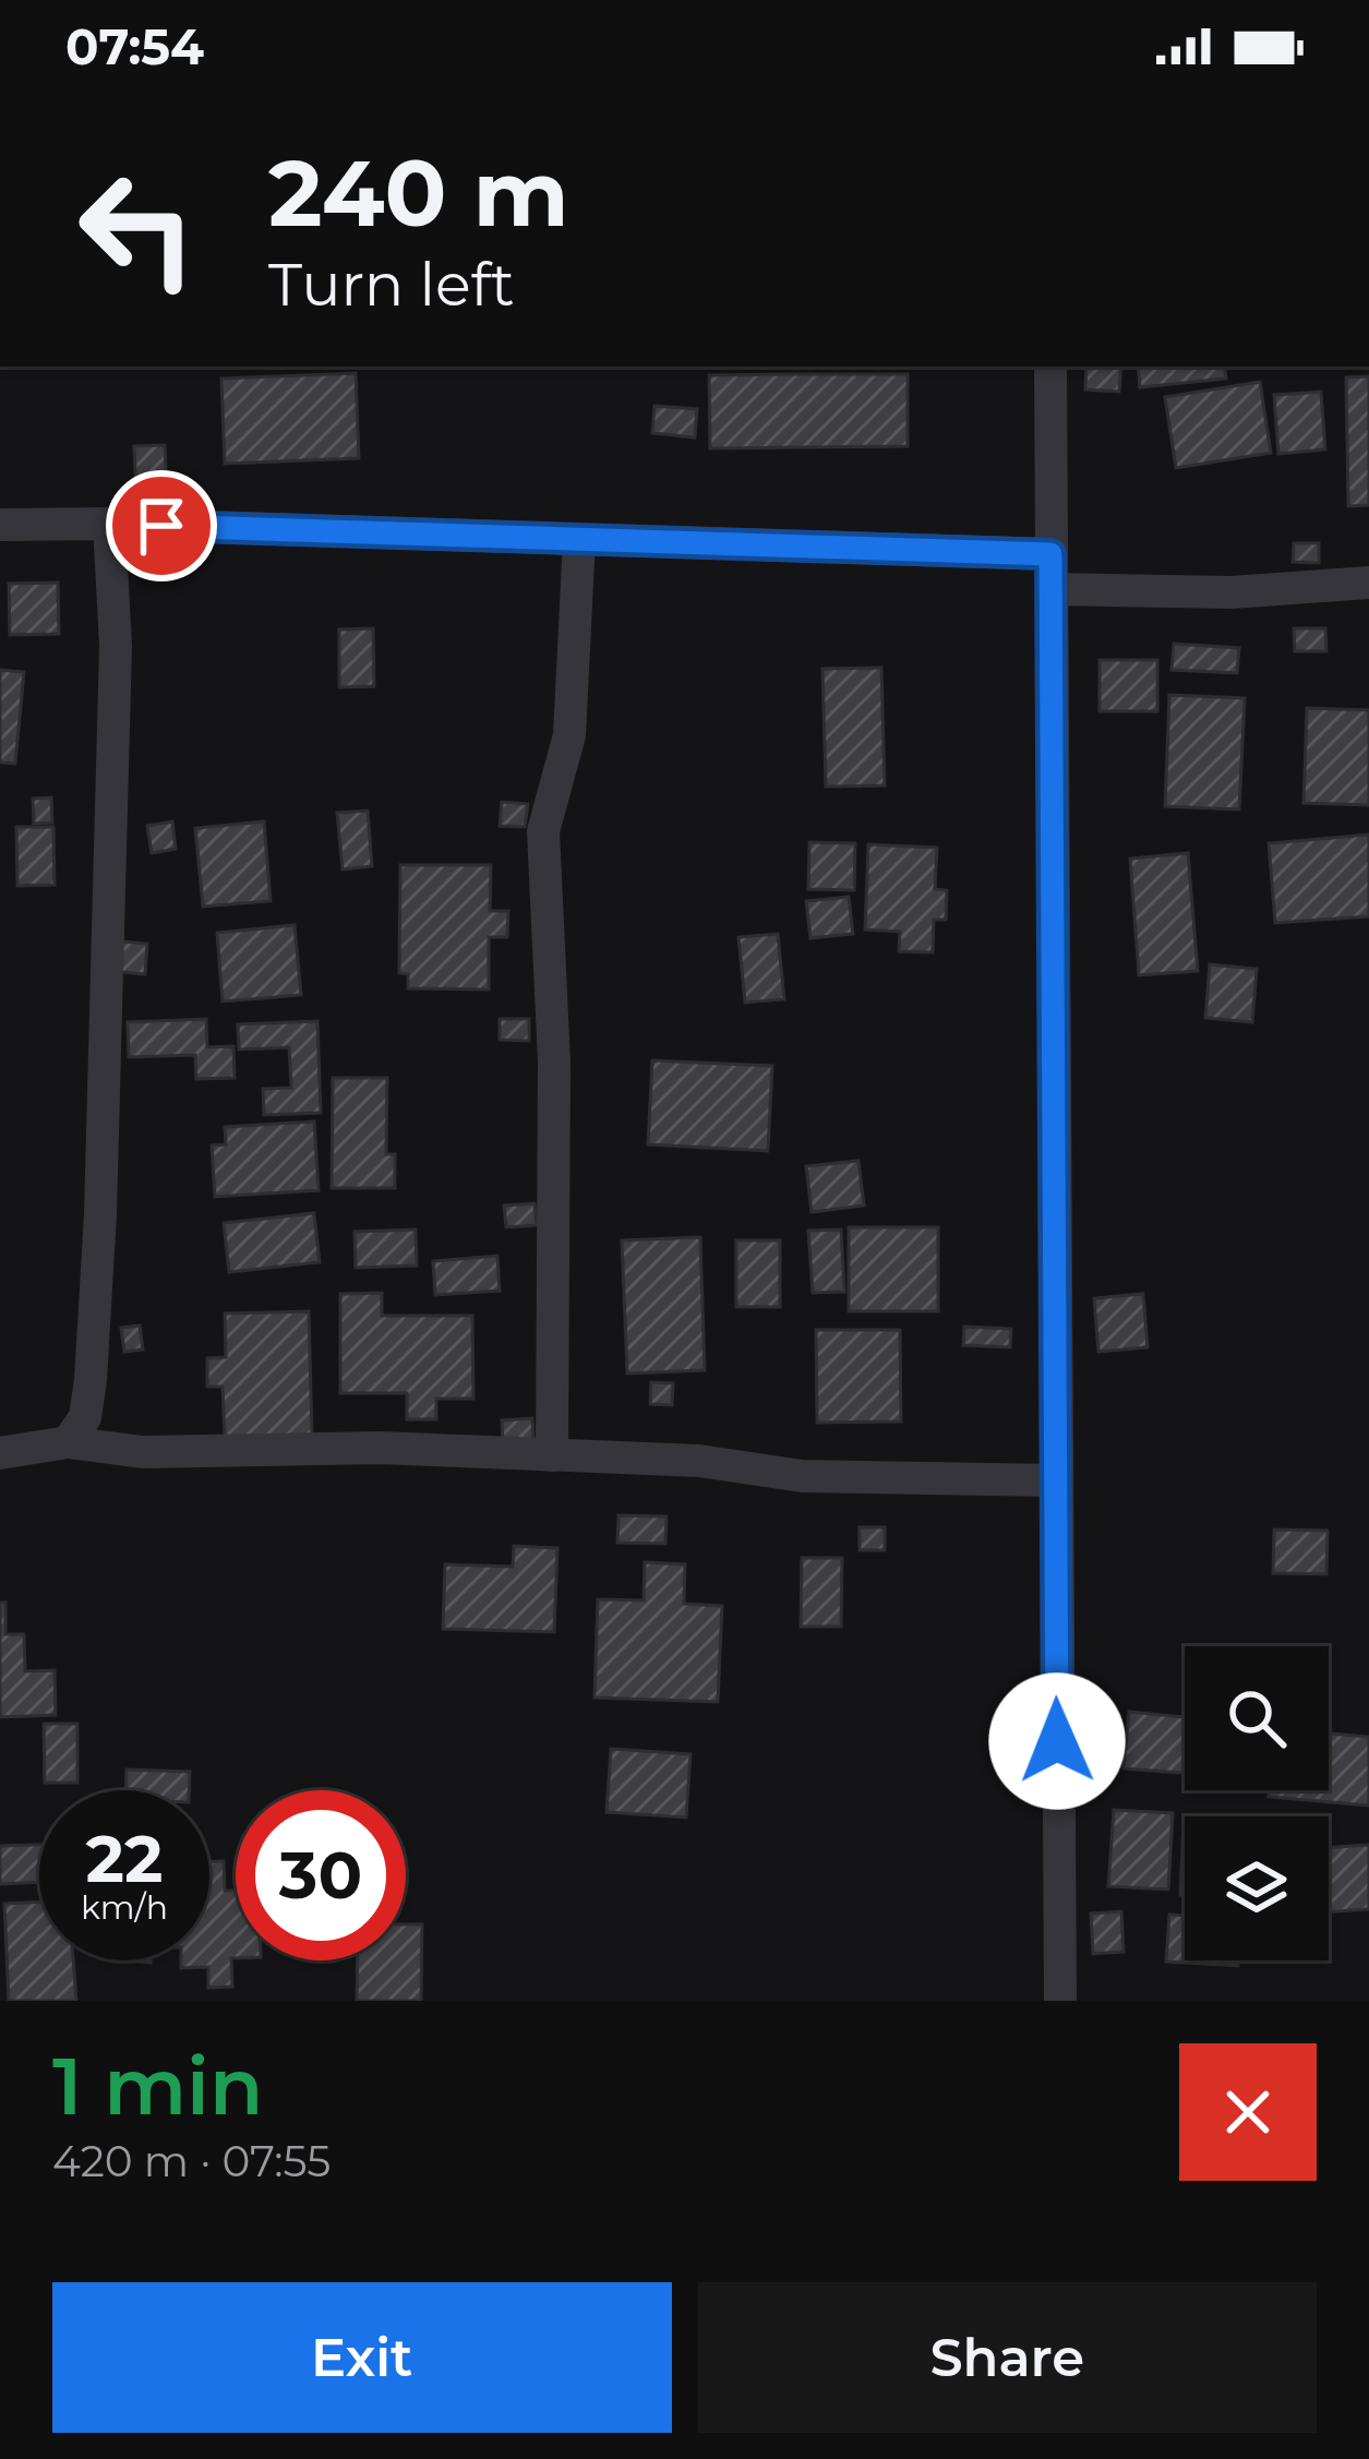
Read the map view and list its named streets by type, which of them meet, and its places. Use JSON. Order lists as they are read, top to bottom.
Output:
{
  "page": {
    "status": "07:54",
    "turn": ["240 m", "Turn left"],
    "speed": "22 km/h",
    "limit": "30",
    "heading": ["1 min", "420 m · 07:55"],
    "buttons": ["Exit", "Share"]
  }
}
